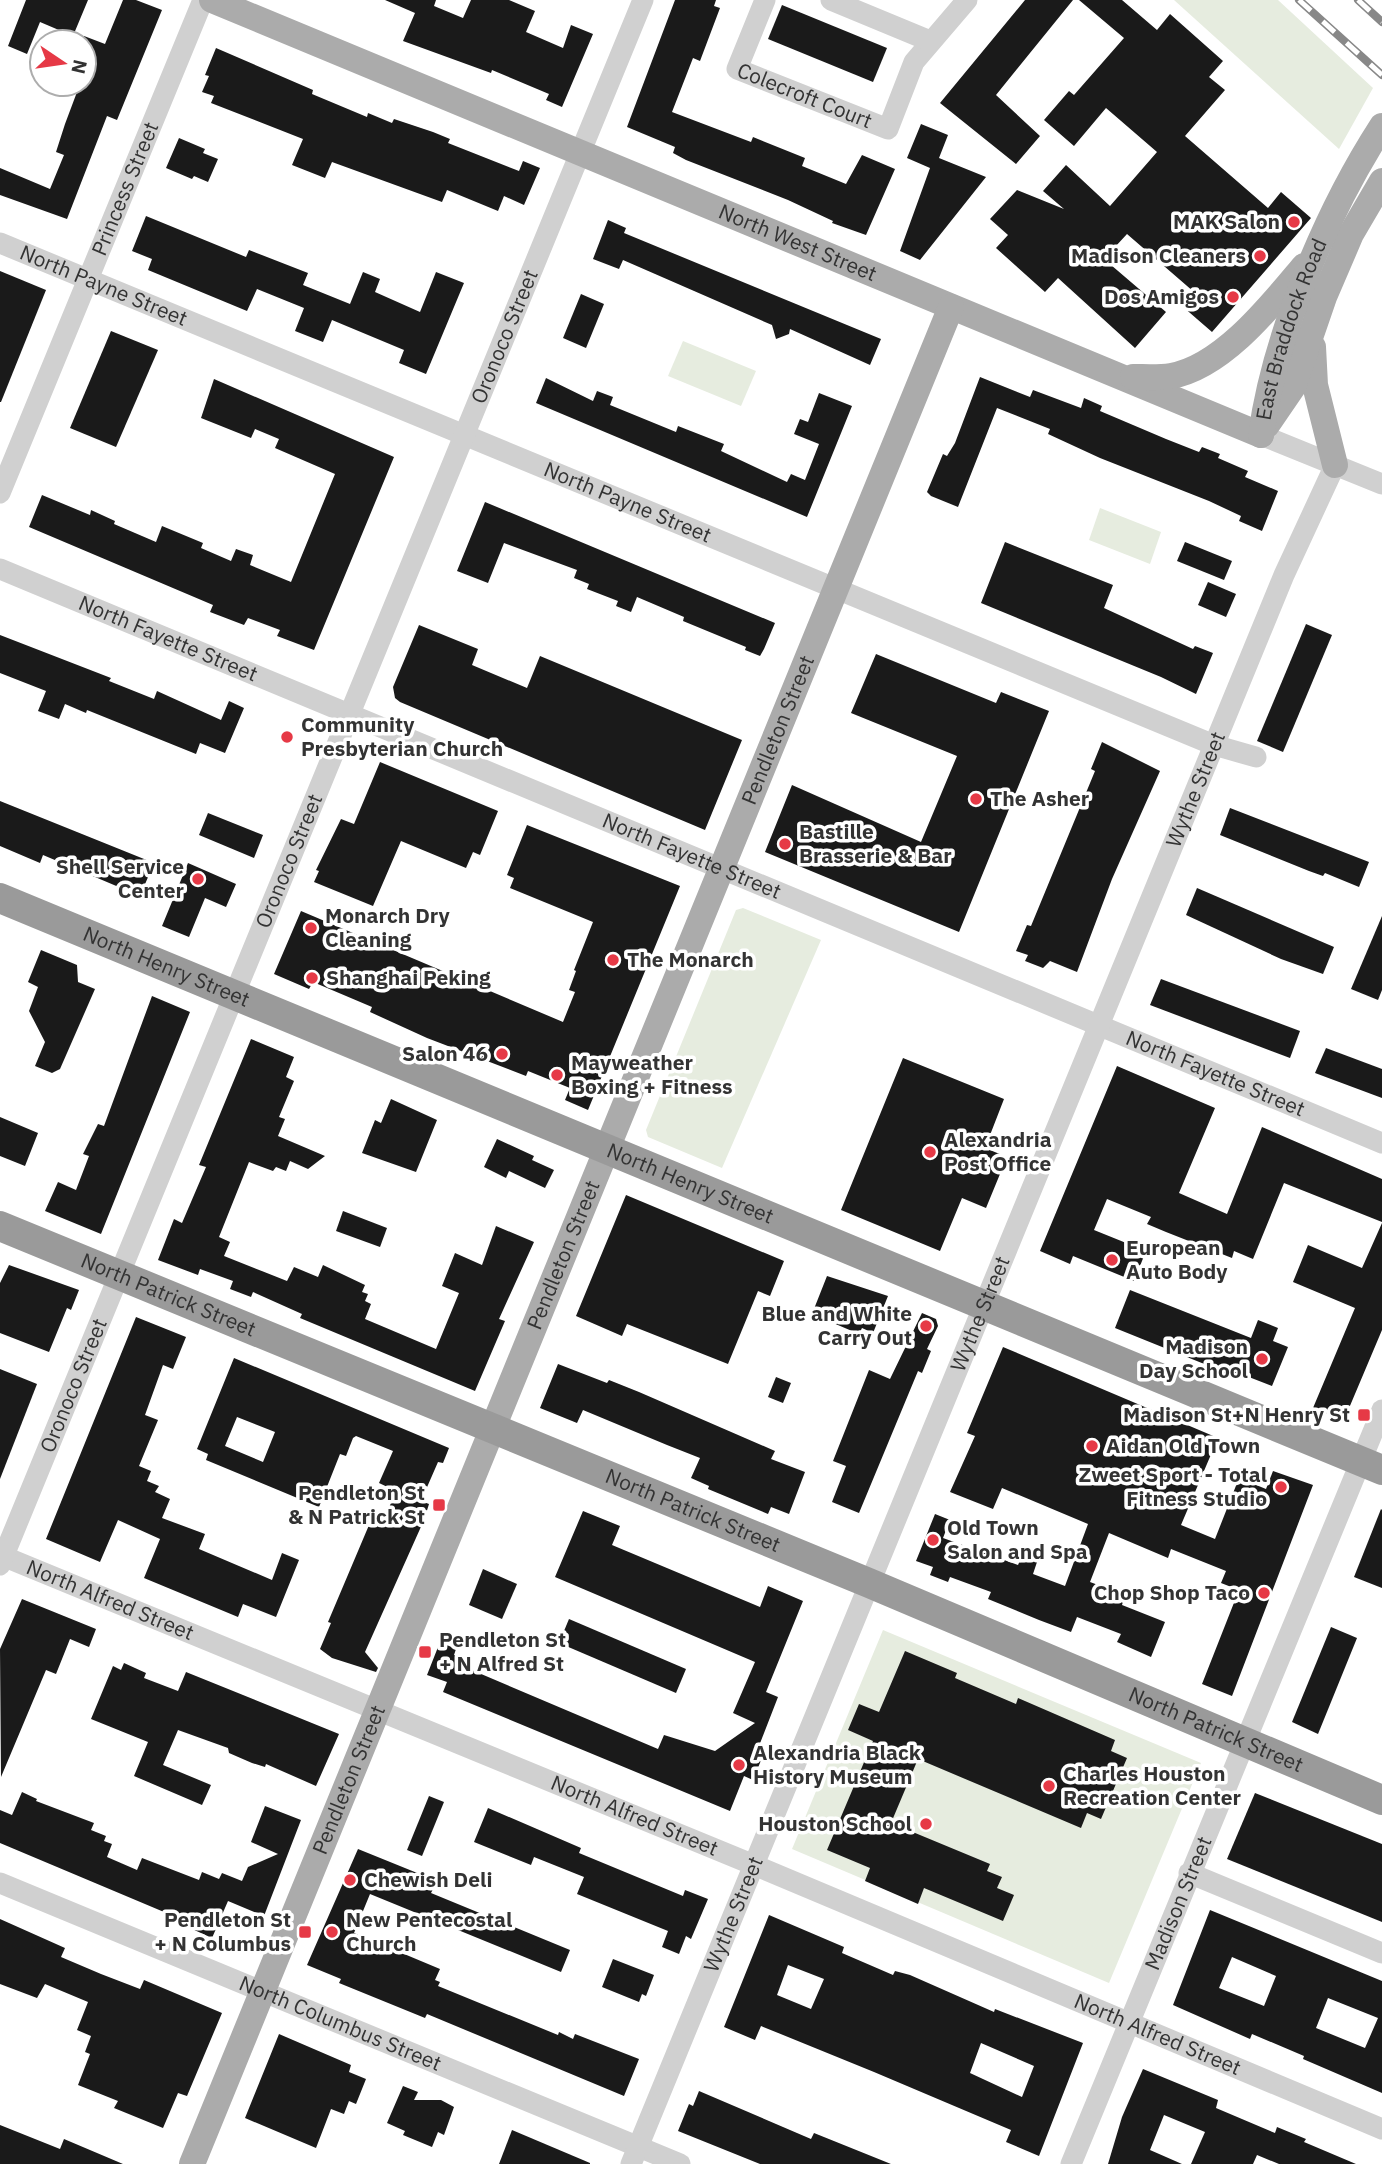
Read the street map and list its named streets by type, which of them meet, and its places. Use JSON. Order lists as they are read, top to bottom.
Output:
{
  "streets": {
    "highway": ["North Henry Street", "North Patrick Street"],
    "main road": ["North West Street", "East Braddock Road", "Pendleton Street"],
    "street": [
      "Colecroft Court",
      "Princess Street",
      "North Payne Street",
      "Oronoco Street",
      "North Fayette Street",
      "Wythe Street",
      "North Alfred Street",
      "Madison Street",
      "North Columbus Street"
    ]
  },
  "crossings": [
    ["Princess Street", "North Payne Street"],
    ["North West Street", "East Braddock Road"],
    ["North West Street", "Oronoco Street"],
    ["North West Street", "Pendleton Street"],
    ["North West Street", "Wythe Street"],
    ["North Payne Street", "Oronoco Street"],
    ["North Payne Street", "Pendleton Street"],
    ["North Payne Street", "Wythe Street"],
    ["Oronoco Street", "North Fayette Street"],
    ["Oronoco Street", "North Henry Street"],
    ["Oronoco Street", "North Patrick Street"],
    ["Oronoco Street", "North Alfred Street"],
    ["North Fayette Street", "Pendleton Street"],
    ["North Fayette Street", "Wythe Street"],
    ["Pendleton Street", "North Henry Street"],
    ["Pendleton Street", "North Patrick Street"],
    ["Pendleton Street", "North Alfred Street"],
    ["Pendleton Street", "North Columbus Street"],
    ["Wythe Street", "North Henry Street"],
    ["Wythe Street", "North Patrick Street"],
    ["Wythe Street", "North Alfred Street"],
    ["Wythe Street", "North Columbus Street"],
    ["North Henry Street", "Madison Street"],
    ["North Patrick Street", "Madison Street"],
    ["North Alfred Street", "Madison Street"]
  ],
  "places": {
    "other": [
      "MAK Salon",
      "Madison Cleaners",
      "Dos Amigos",
      "Community Presbyterian Church",
      "The Asher",
      "Bastille Brasserie & Bar",
      "Shell Service Center",
      "Monarch Dry Cleaning",
      "The Monarch",
      "Shanghai Peking",
      "Salon 46",
      "Mayweather Boxing + Fitness",
      "Alexandria Post Office",
      "European Auto Body",
      "Blue and White Carry Out",
      "Madison Day School",
      "Aidan Old Town",
      "Zweet Sport - Total Fitness Studio",
      "Old Town Salon and Spa",
      "Chop Shop Taco",
      "Alexandria Black History Museum",
      "Charles Houston Recreation Center",
      "Houston School",
      "Chewish Deli",
      "New Pentecostal Church"
    ],
    "transit": [
      "Madison St+N Henry St",
      "Pendleton St & N Patrick St",
      "Pendleton St + N Alfred St",
      "Pendleton St + N Columbus"
    ]
  },
  "north": "right"
}
